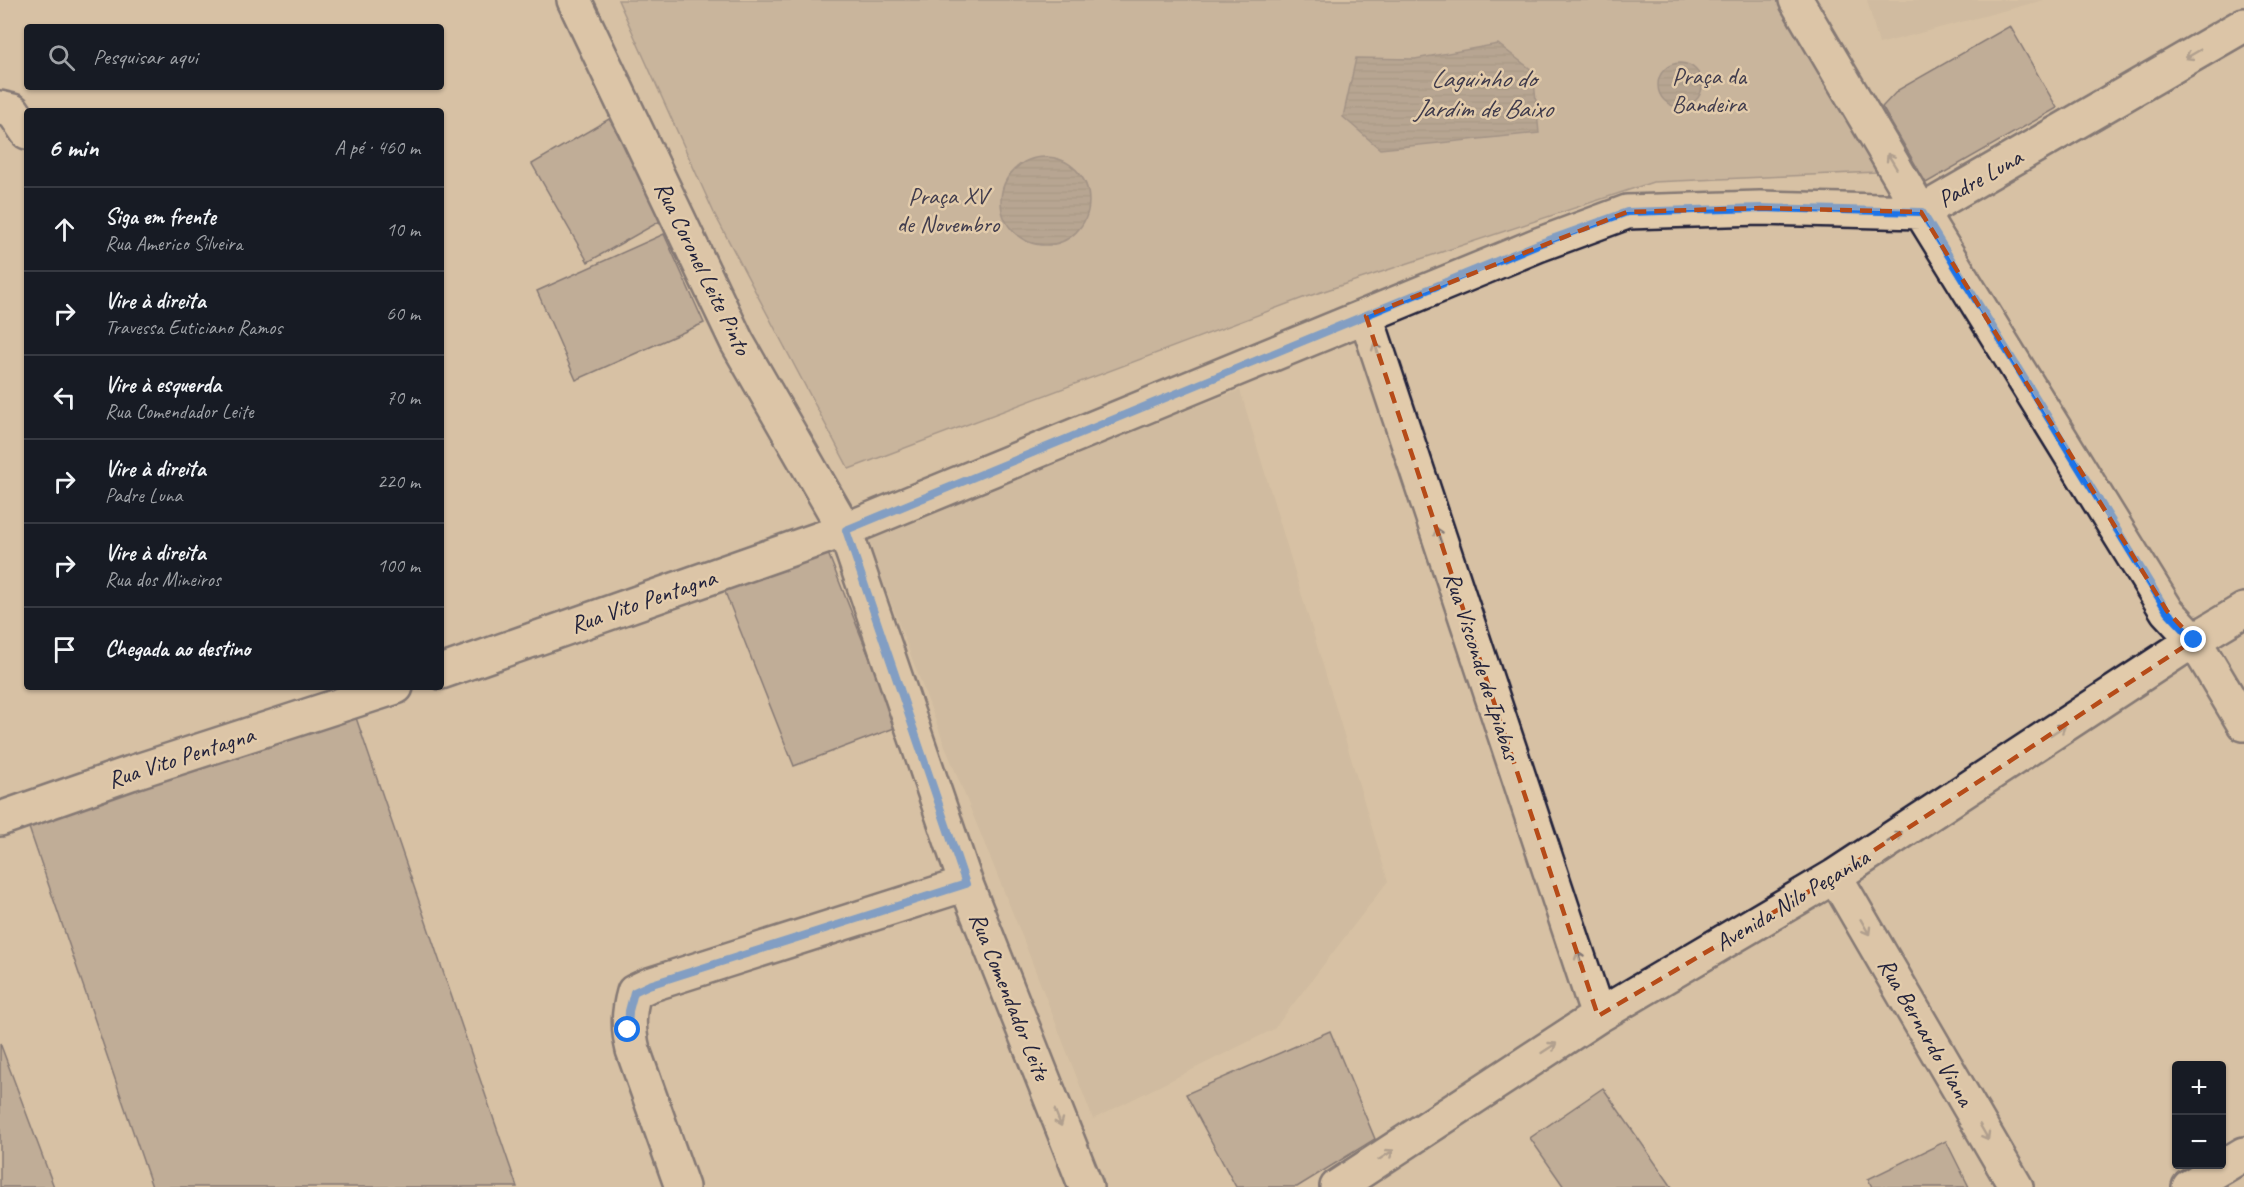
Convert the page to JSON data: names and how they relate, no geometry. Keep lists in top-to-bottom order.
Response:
{
  "streets": {
    "street": [
      "Padre Luna",
      "Rua Coronel Leite Pinto",
      "Rua Vito Pentagna",
      "Rua Visconde de Ipiabas",
      "Avenida Nilo Peçanha",
      "Rua Comendador Leite",
      "Rua Bernardo Viana"
    ]
  },
  "crossings": [
    ["Padre Luna", "Rua Coronel Leite Pinto"],
    ["Padre Luna", "Rua Vito Pentagna"],
    ["Padre Luna", "Rua Visconde de Ipiabas"],
    ["Padre Luna", "Rua Comendador Leite"],
    ["Rua Coronel Leite Pinto", "Rua Vito Pentagna"],
    ["Rua Coronel Leite Pinto", "Rua Comendador Leite"],
    ["Rua Vito Pentagna", "Rua Comendador Leite"],
    ["Rua Visconde de Ipiabas", "Avenida Nilo Peçanha"],
    ["Avenida Nilo Peçanha", "Rua Bernardo Viana"]
  ],
  "one_way": [
    "Rua Visconde de Ipiabas",
    "Avenida Nilo Peçanha",
    "Rua Comendador Leite",
    "Rua Bernardo Viana"
  ],
  "water": ["Laguinho do Jardim de Baixo"],
  "parks": ["Praça da Bandeira", "Praça XV de Novembro"],
  "page": {
    "search": "Pesquisar aqui",
    "heading": ["6 min", "A pé · 460 m"],
    "list": [
      ["Siga em frente", "Rua Americo Silveira", "10 m"],
      ["Vire à direita", "Travessa Euticiano Ramos", "60 m"],
      ["Vire à esquerda", "Rua Comendador Leite", "70 m"],
      ["Vire à direita", "Padre Luna", "220 m"],
      ["Vire à direita", "Rua dos Mineiros", "100 m"],
      "Chegada ao destino"
    ],
    "map_buttons": ["+", "−"]
  }
}
